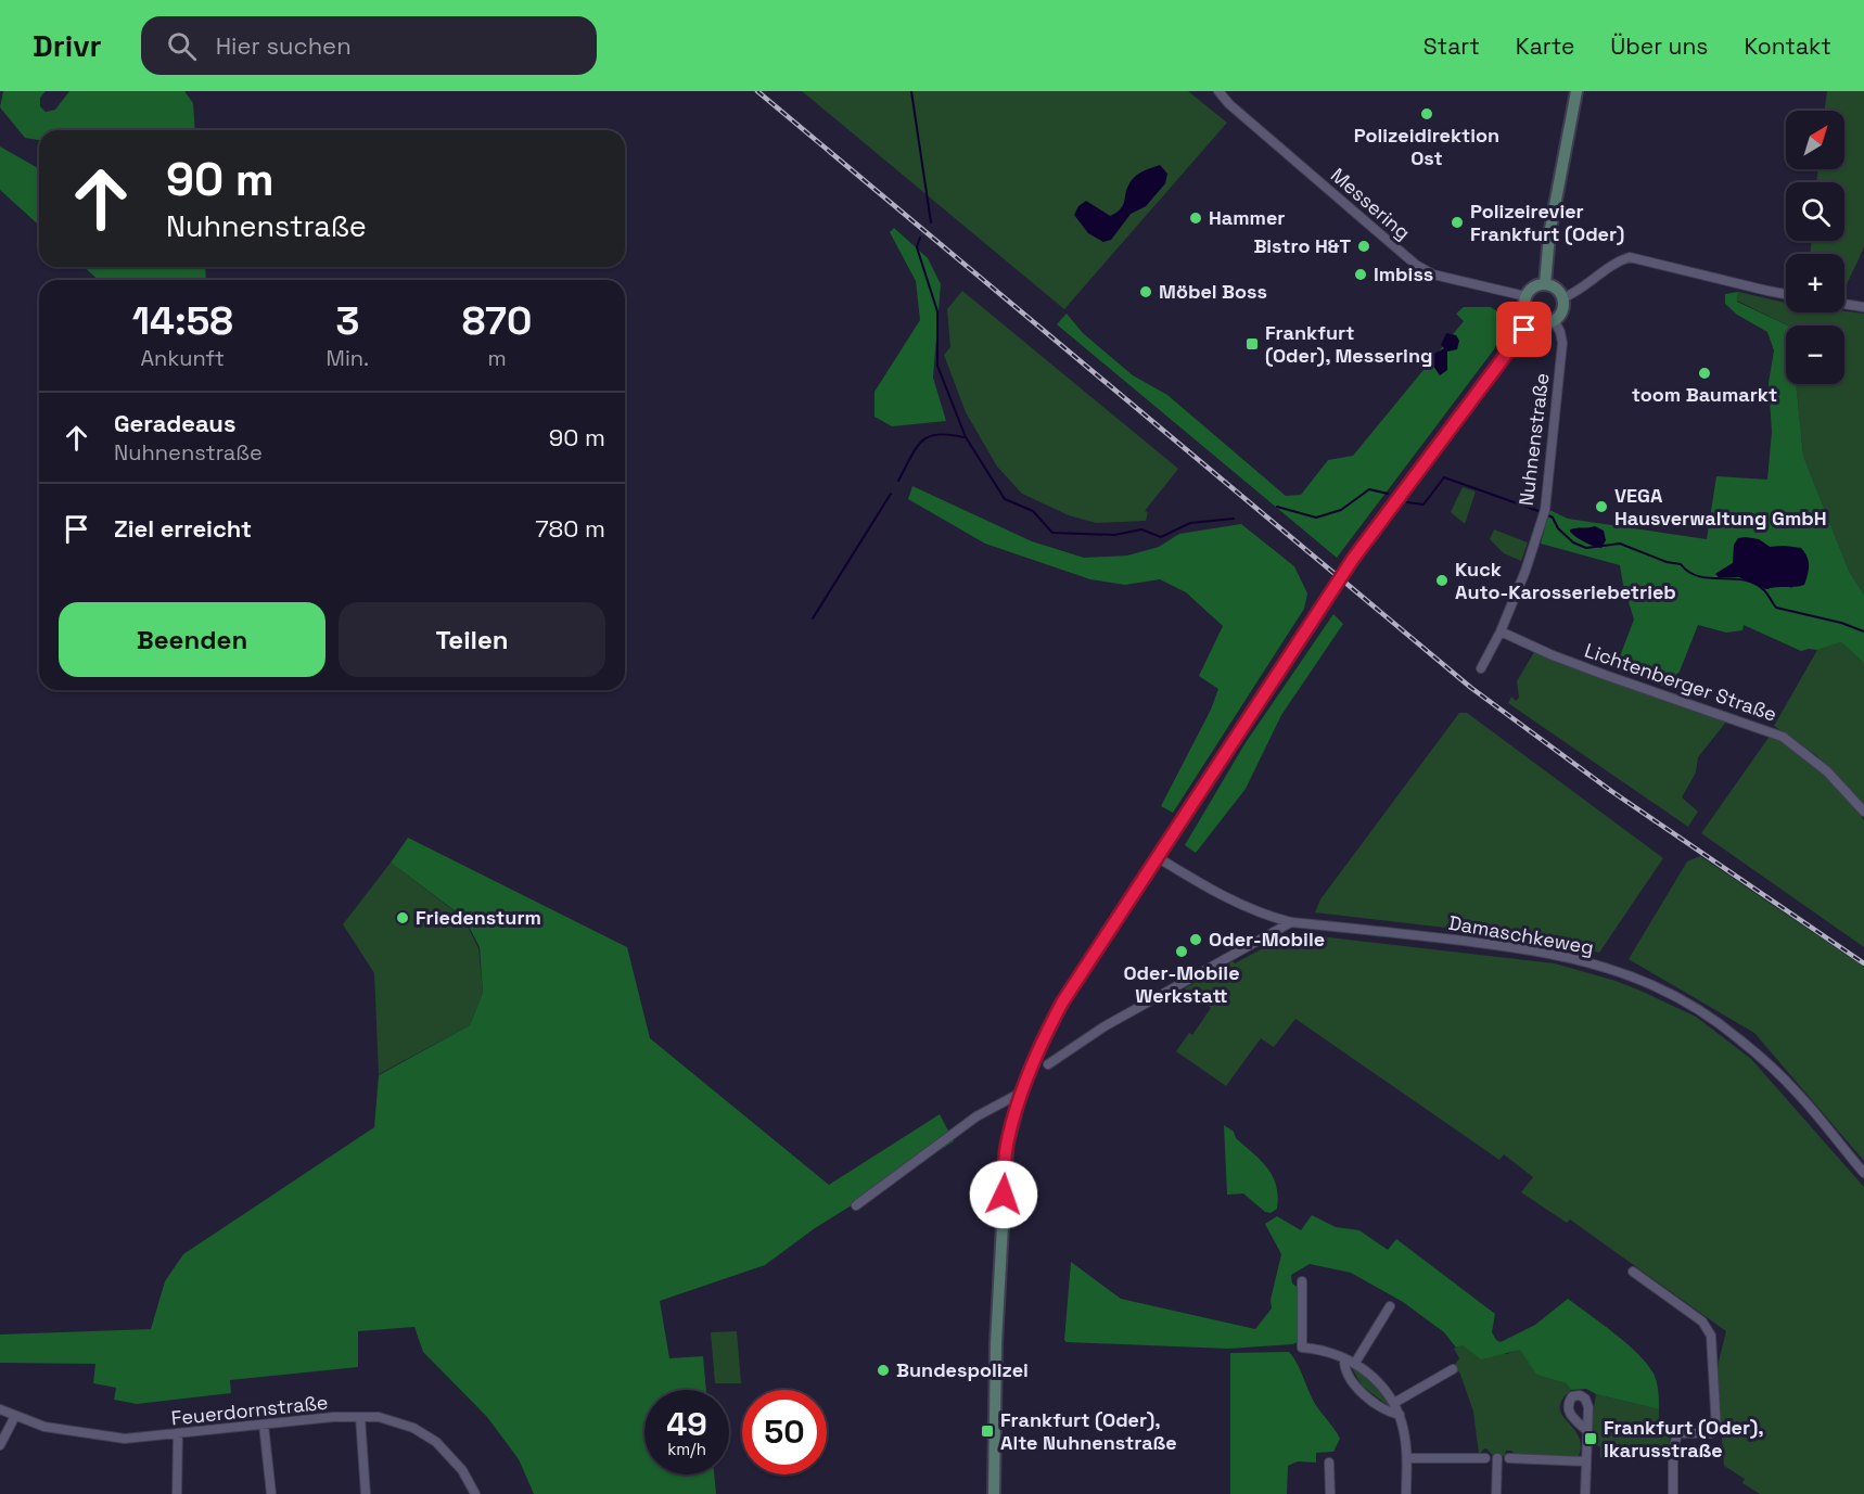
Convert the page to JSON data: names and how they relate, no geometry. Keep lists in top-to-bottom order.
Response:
{
  "streets": {
    "street": [
      "Messering",
      "Nuhnenstraße",
      "Lichtenberger Straße",
      "Damaschkeweg",
      "Feuerdornstraße"
    ]
  },
  "crossings": [
    ["Messering", "Nuhnenstraße"],
    ["Nuhnenstraße", "Lichtenberger Straße"]
  ],
  "places": {
    "other": [
      "Polizeidirektion Ost",
      "Hammer",
      "Polizeirevier Frankfurt (Oder)",
      "Bistro H&T",
      "Imbiss",
      "Möbel Boss",
      "toom Baumarkt",
      "VEGA Hausverwaltung GmbH",
      "Kuck Auto-Karosseriebetrieb",
      "Friedensturm",
      "Oder-Mobile",
      "Oder-Mobile Werkstatt",
      "Bundespolizei"
    ],
    "transit": ["Frankfurt (Oder), Messering", "Frankfurt (Oder), Alte Nuhnenstraße", "Frankfurt (Oder), Ikarusstraße"]
  },
  "north": "top right",
  "page": {
    "header": "Drivr",
    "search": "Hier suchen",
    "nav": [
      "Start",
      "Karte",
      "Über uns",
      "Kontakt"
    ],
    "map_buttons": ["+", "−"],
    "turn": ["90 m", "Nuhnenstraße"],
    "eta": [
      "14:58",
      "Ankunft",
      "3",
      "Min.",
      "870",
      "m"
    ],
    "list": [
      {
        "name": "Geradeaus",
        "note": "Nuhnenstraße",
        "value": "90 m"
      },
      {
        "name": "Ziel erreicht",
        "value": "780 m"
      }
    ],
    "buttons": ["Beenden", "Teilen"],
    "speed": "49 km/h",
    "limit": "50"
  }
}
